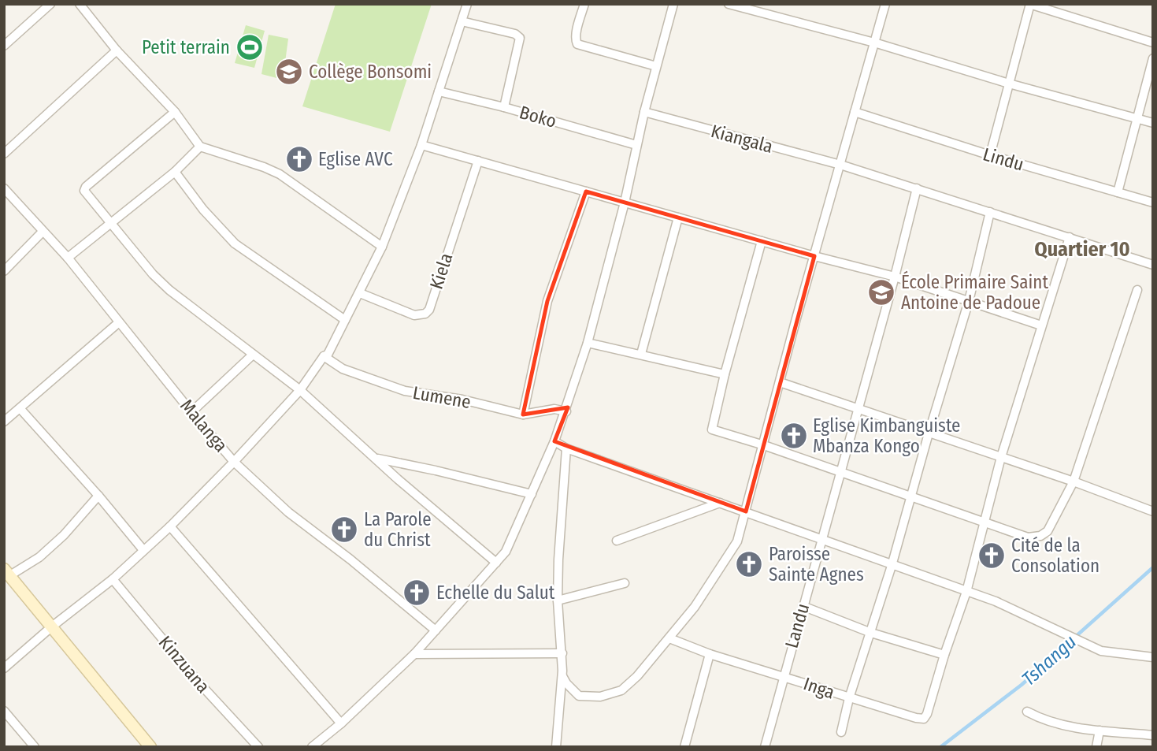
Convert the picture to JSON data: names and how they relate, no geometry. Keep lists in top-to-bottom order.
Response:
{
  "streets": {
    "street": [
      "Boko",
      "Kiangala",
      "Lindu",
      "Kiela",
      "Lumene",
      "Malanga",
      "Landu",
      "Kinzuana",
      "Inga"
    ]
  },
  "crossings": [
    ["Kiangala", "Landu"],
    ["Landu", "Inga"]
  ],
  "districts": ["Quartier 10"],
  "water": ["Tshangu"],
  "places": {
    "sports": ["Petit terrain"],
    "school or university": ["Collège Bonsomi", "École Primaire Saint Antoine de Padoue"],
    "church": [
      "Eglise AVC",
      "Eglise Kimbanguiste Mbanza Kongo",
      "La Parole du Christ",
      "Cité de la Consolation",
      "Paroisse Sainte Agnes",
      "Echelle du Salut"
    ]
  }
}
